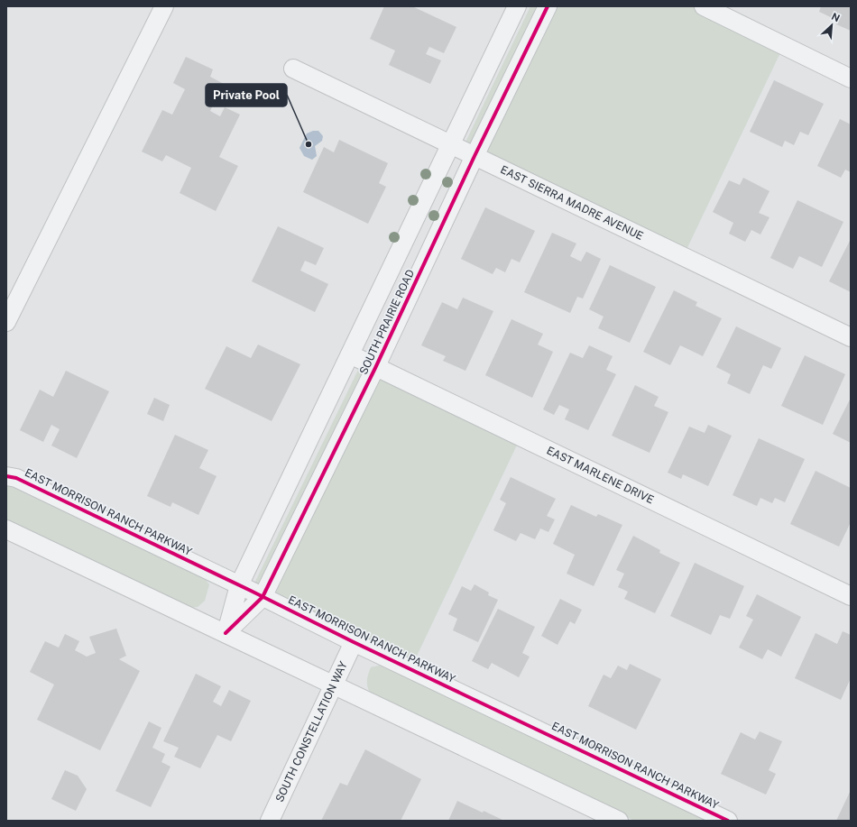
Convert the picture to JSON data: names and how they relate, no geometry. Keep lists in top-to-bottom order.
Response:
{
  "streets": {
    "street": [
      "EAST SIERRA MADRE AVENUE",
      "SOUTH PRAIRIE ROAD",
      "EAST MARLENE DRIVE",
      "EAST MORRISON RANCH PARKWAY",
      "SOUTH CONSTELLATION WAY"
    ]
  },
  "crossings": [
    ["EAST SIERRA MADRE AVENUE", "SOUTH PRAIRIE ROAD"],
    ["SOUTH PRAIRIE ROAD", "EAST MARLENE DRIVE"],
    ["SOUTH PRAIRIE ROAD", "EAST MORRISON RANCH PARKWAY"],
    ["EAST MORRISON RANCH PARKWAY", "SOUTH CONSTELLATION WAY"]
  ],
  "places": ["Private Pool"],
  "north": "top right"
}
